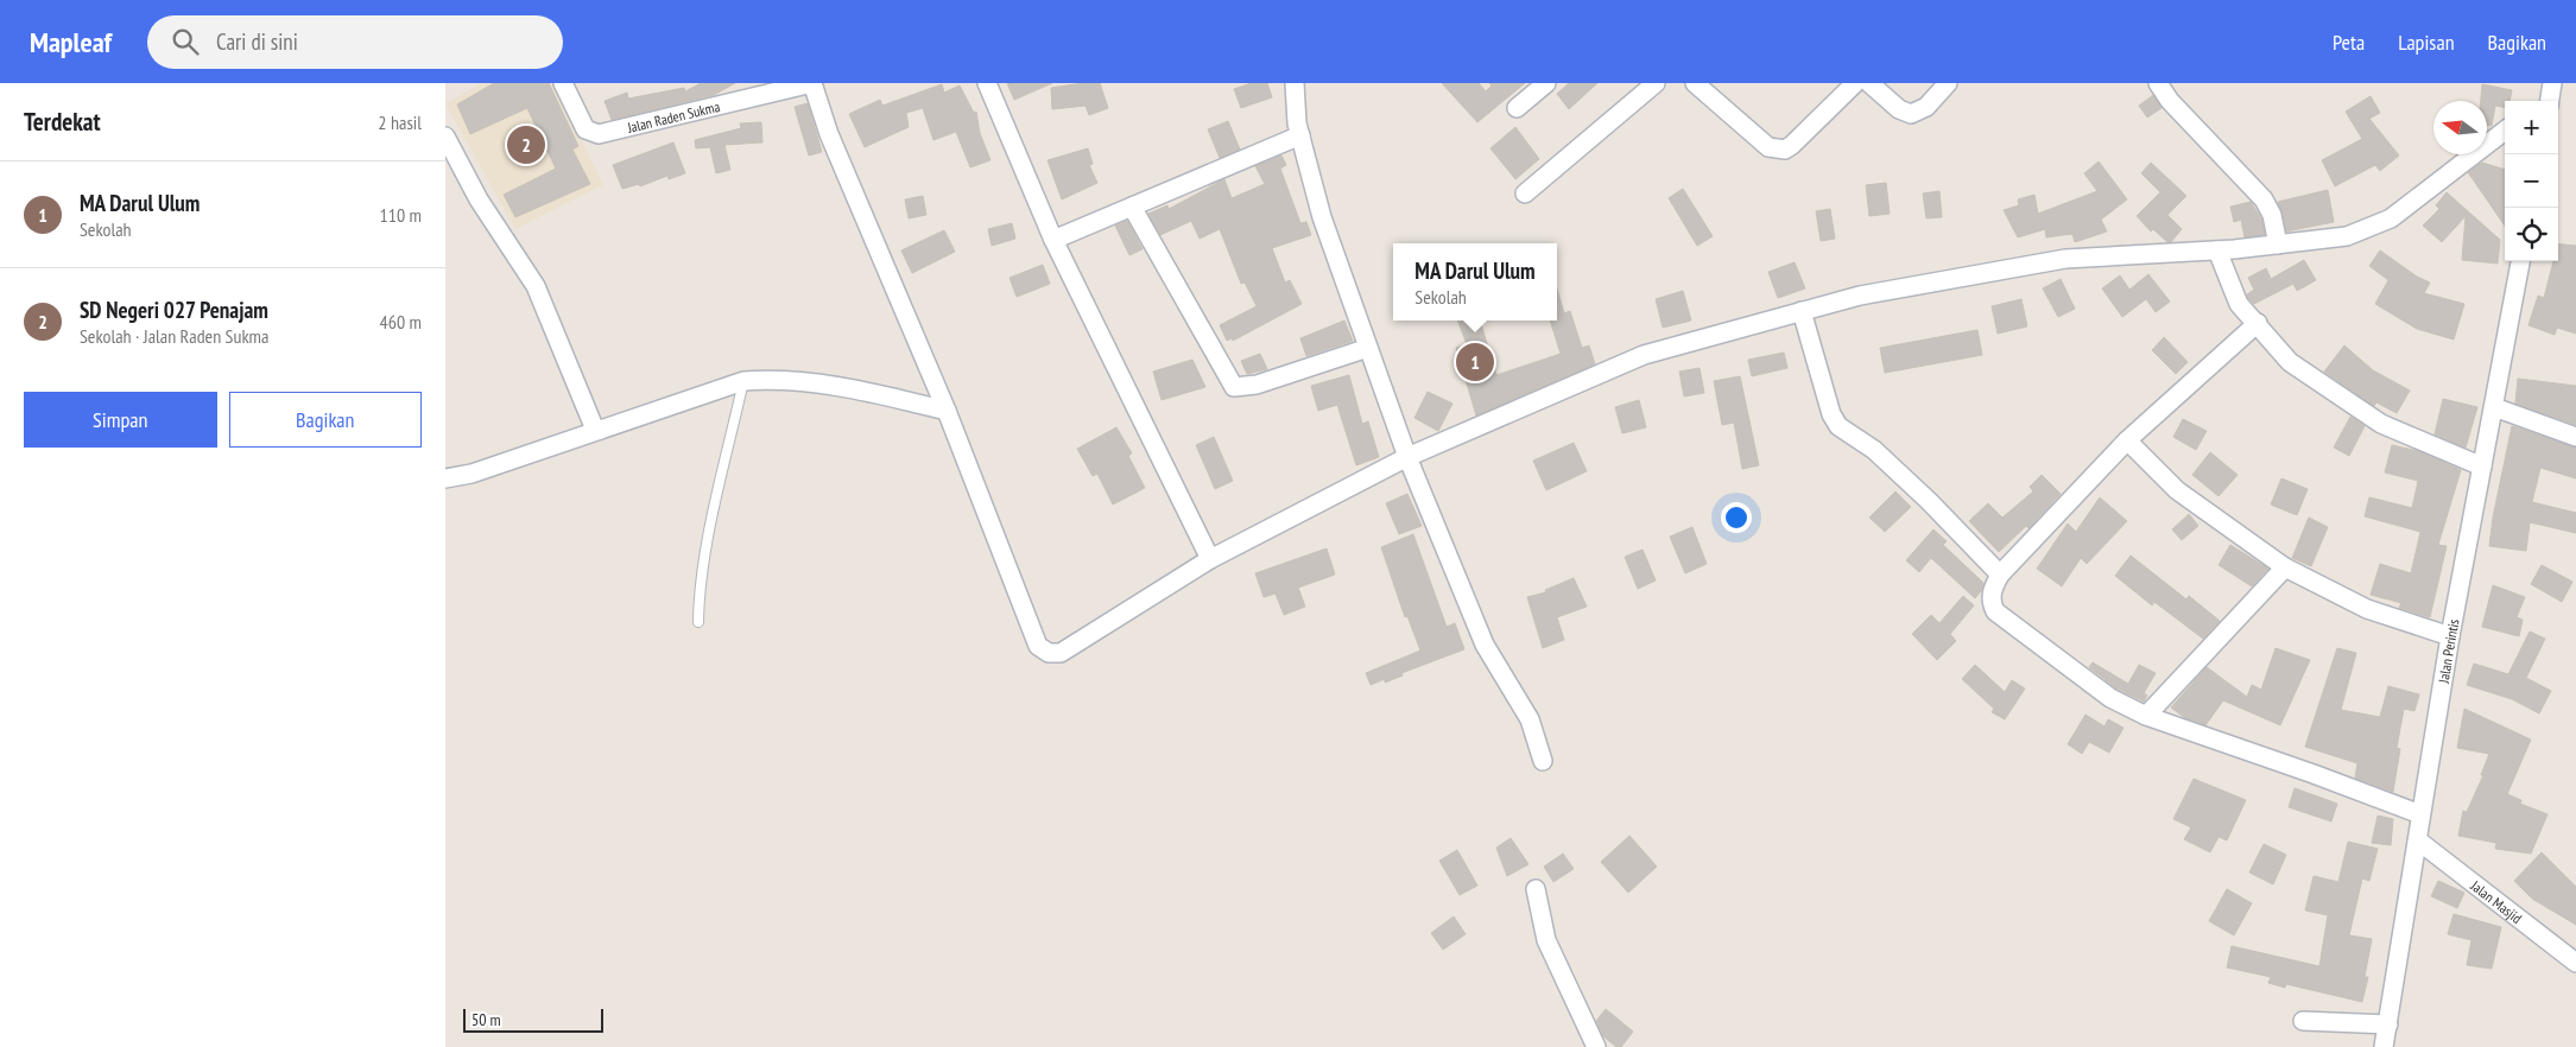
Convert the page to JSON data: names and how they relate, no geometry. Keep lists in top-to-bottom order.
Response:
{
  "streets": {
    "street": ["Jalan Raden Sukma", "Jalan Perintis", "Jalan Masjid"]
  },
  "crossings": [
    ["Jalan Perintis", "Jalan Masjid"]
  ],
  "scale_bar": "50 m",
  "north": "left",
  "page": {
    "header": "Mapleaf",
    "search": "Cari di sini",
    "nav": ["Peta", "Lapisan", "Bagikan"],
    "heading": ["Terdekat", "2 hasil"],
    "map_buttons": ["+", "−"],
    "pins": ["2", "1"],
    "list": [
      {
        "mark": "1",
        "name": "MA Darul Ulum",
        "note": "Sekolah",
        "value": "110 m"
      },
      {
        "mark": "2",
        "name": "SD Negeri 027 Penajam",
        "note": "Sekolah · Jalan Raden Sukma",
        "value": "460 m"
      }
    ],
    "popup": ["MA Darul Ulum", "Sekolah"],
    "buttons": ["Simpan", "Bagikan"],
    "scale": "50 m"
  }
}
